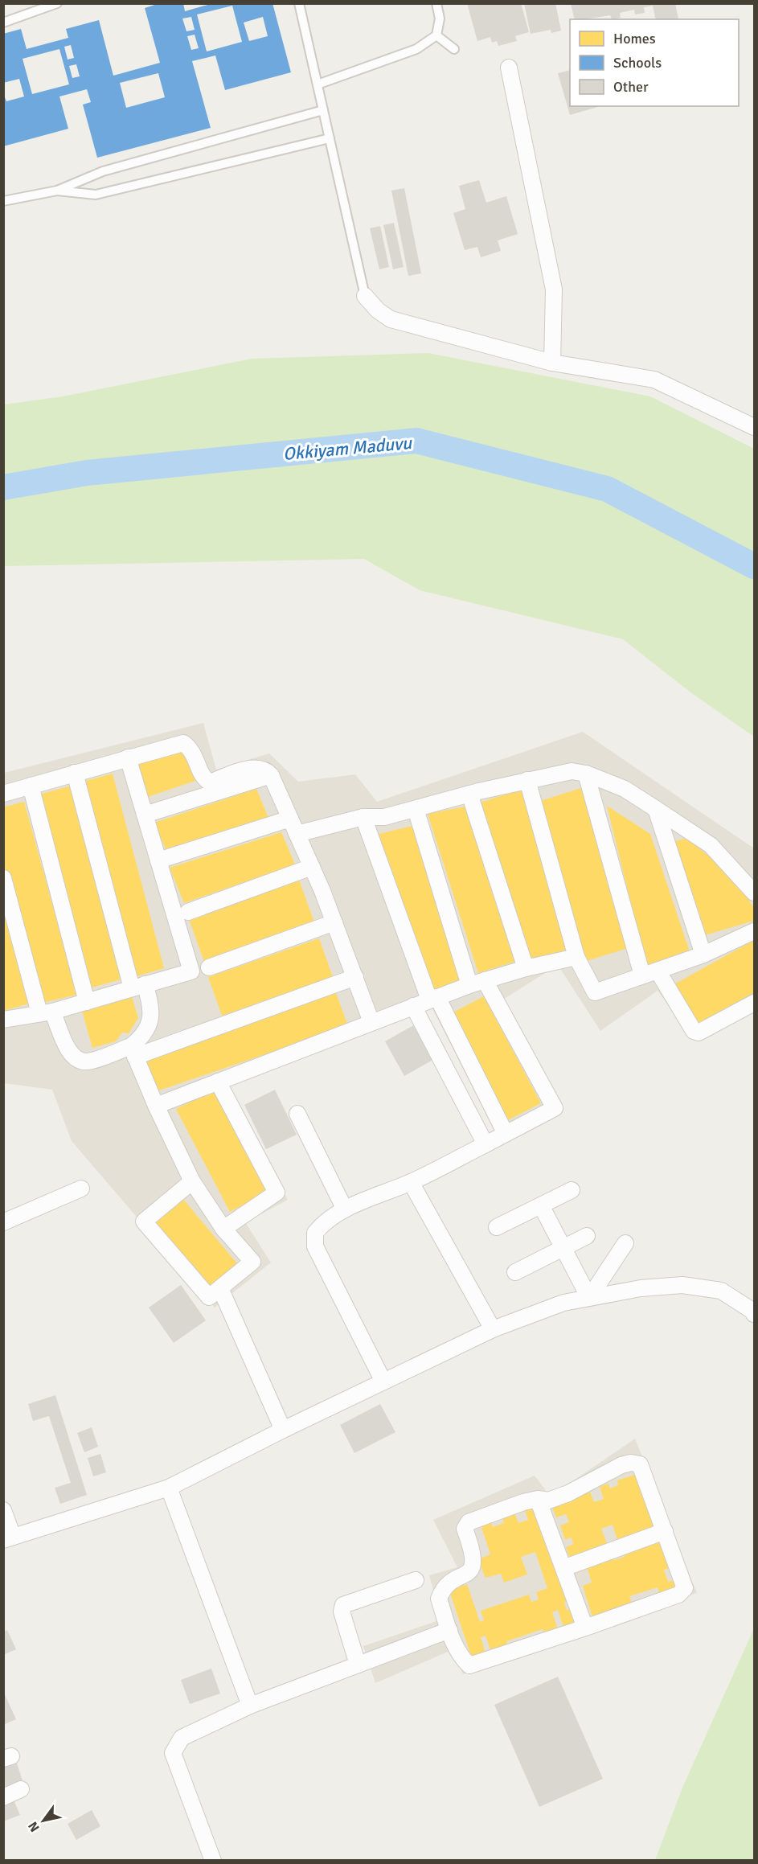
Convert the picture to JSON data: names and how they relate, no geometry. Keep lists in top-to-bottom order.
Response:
{
  "water": ["Okkiyam Maduvu"],
  "legend": ["Homes", "Schools", "Other"],
  "north": "bottom left"
}
